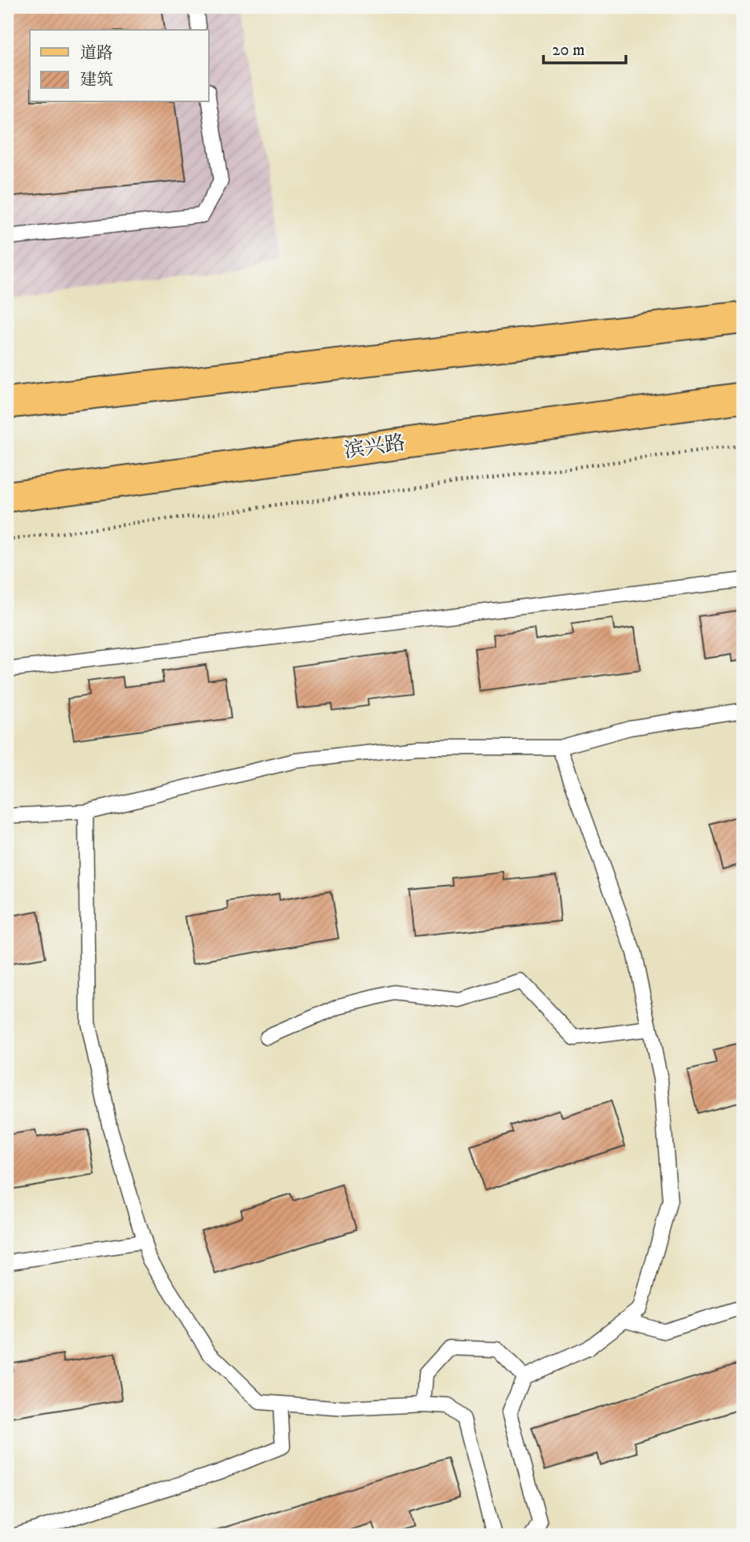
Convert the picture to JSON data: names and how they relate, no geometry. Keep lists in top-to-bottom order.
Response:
{
  "streets": {
    "main road": ["滨兴路"]
  },
  "legend": ["道路", "建筑"],
  "scale_bar": "20 m"
}
